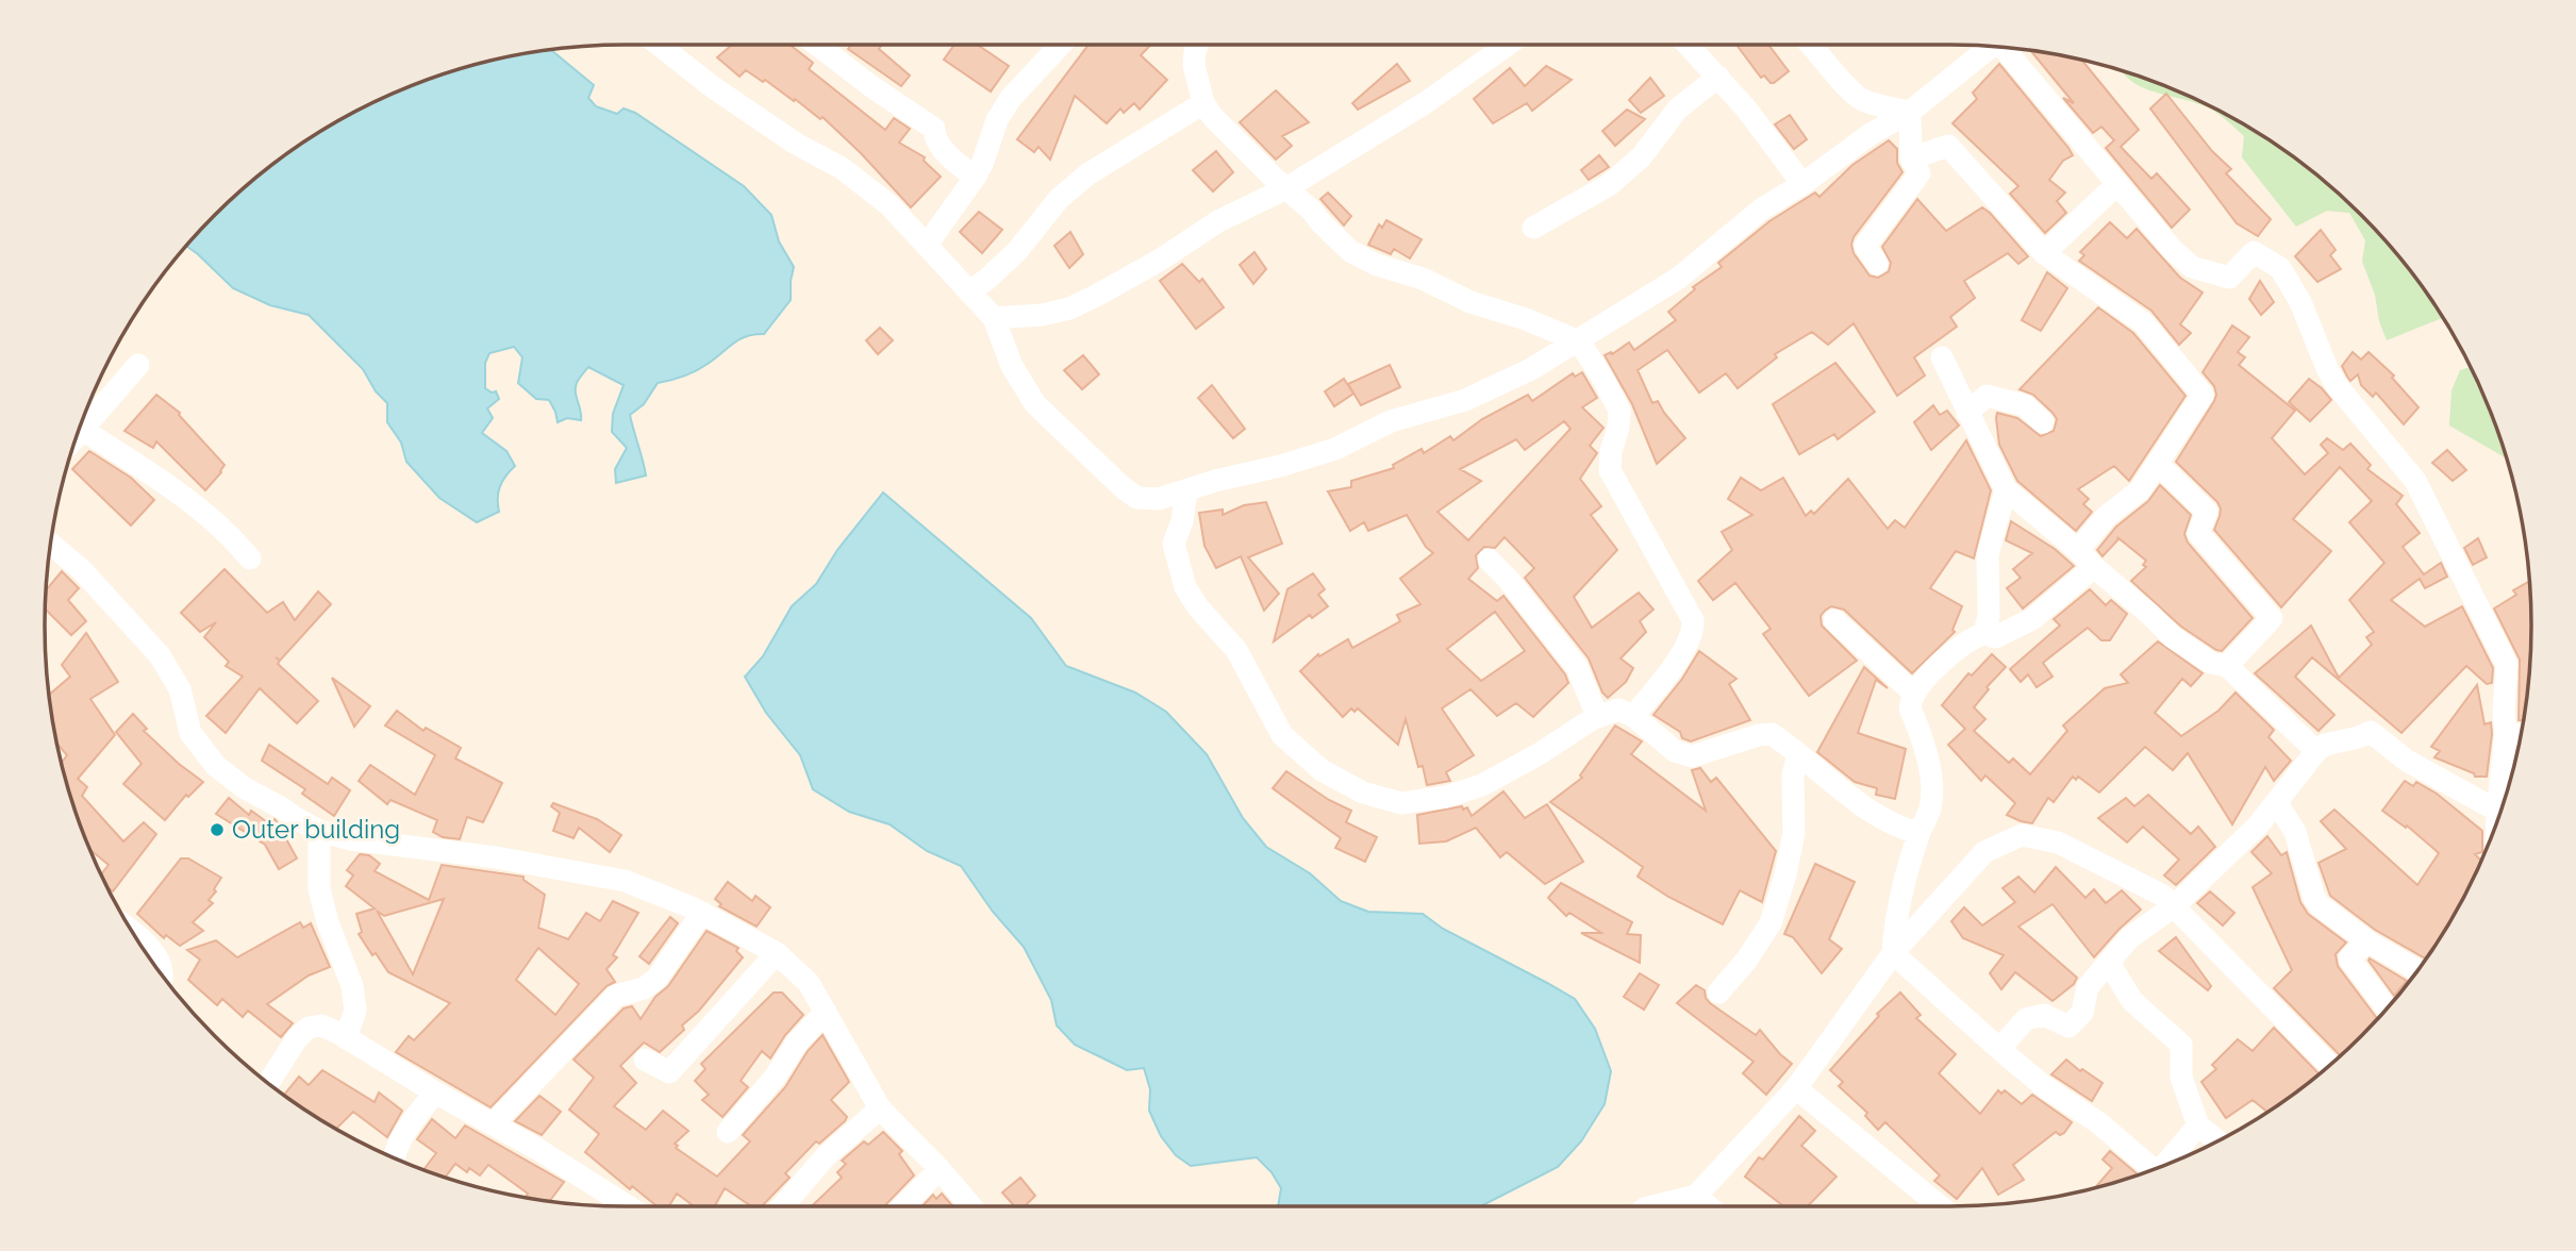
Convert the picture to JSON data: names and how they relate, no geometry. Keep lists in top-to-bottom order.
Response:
{
  "places": ["Outer building"]
}
